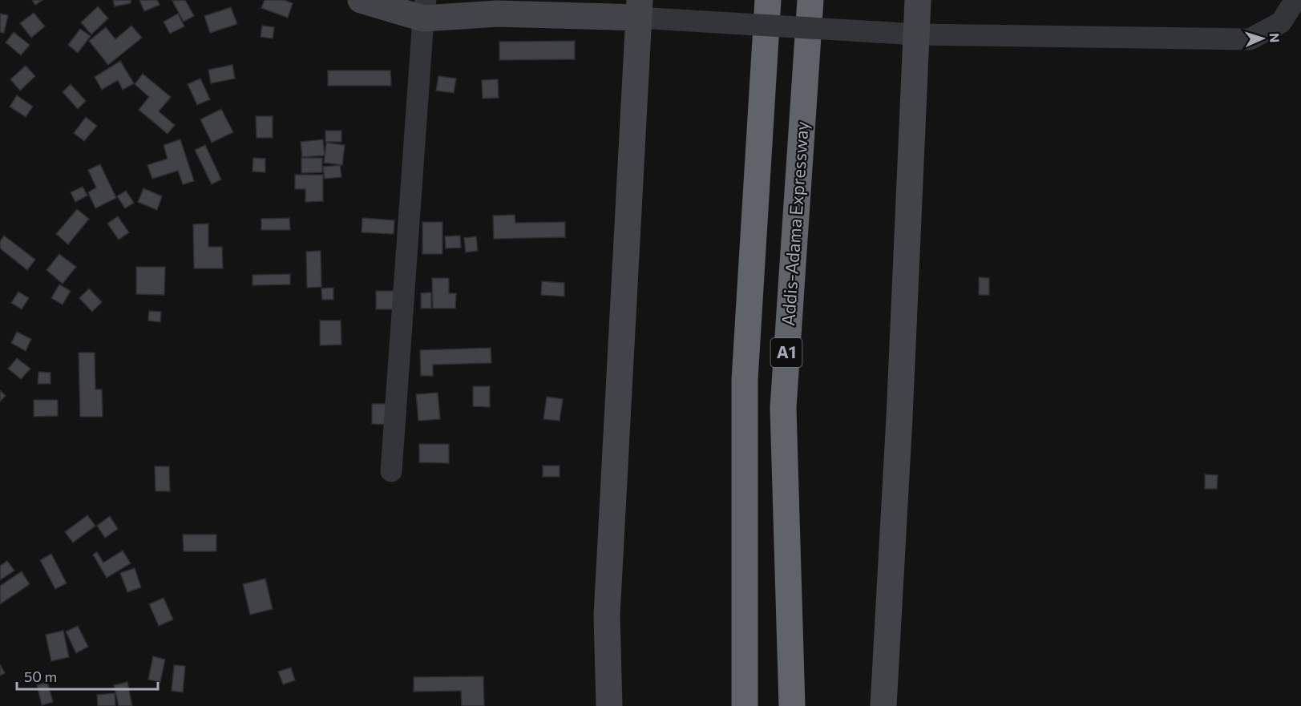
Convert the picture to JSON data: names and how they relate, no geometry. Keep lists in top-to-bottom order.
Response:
{
  "streets": {
    "highway": ["Addis-Adama Expressway", "A1"]
  },
  "scale_bar": "50 m",
  "north": "right"
}
